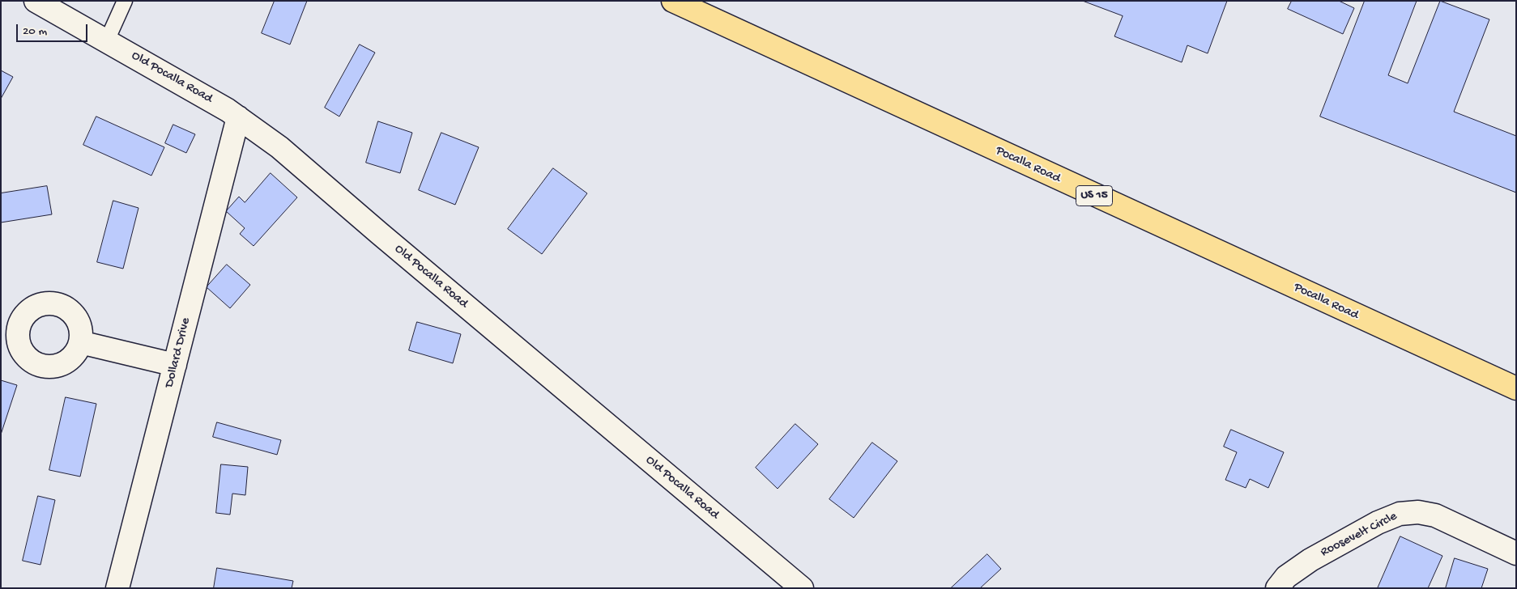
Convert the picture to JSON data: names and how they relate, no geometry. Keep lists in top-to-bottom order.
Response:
{
  "streets": {
    "main road": ["Pocalla Road", "US 15"],
    "street": ["Old Pocalla Road", "Dollard Drive", "Roosevelt Circle"]
  },
  "crossings": [
    ["Old Pocalla Road", "Dollard Drive"]
  ],
  "scale_bar": "20 m"
}
